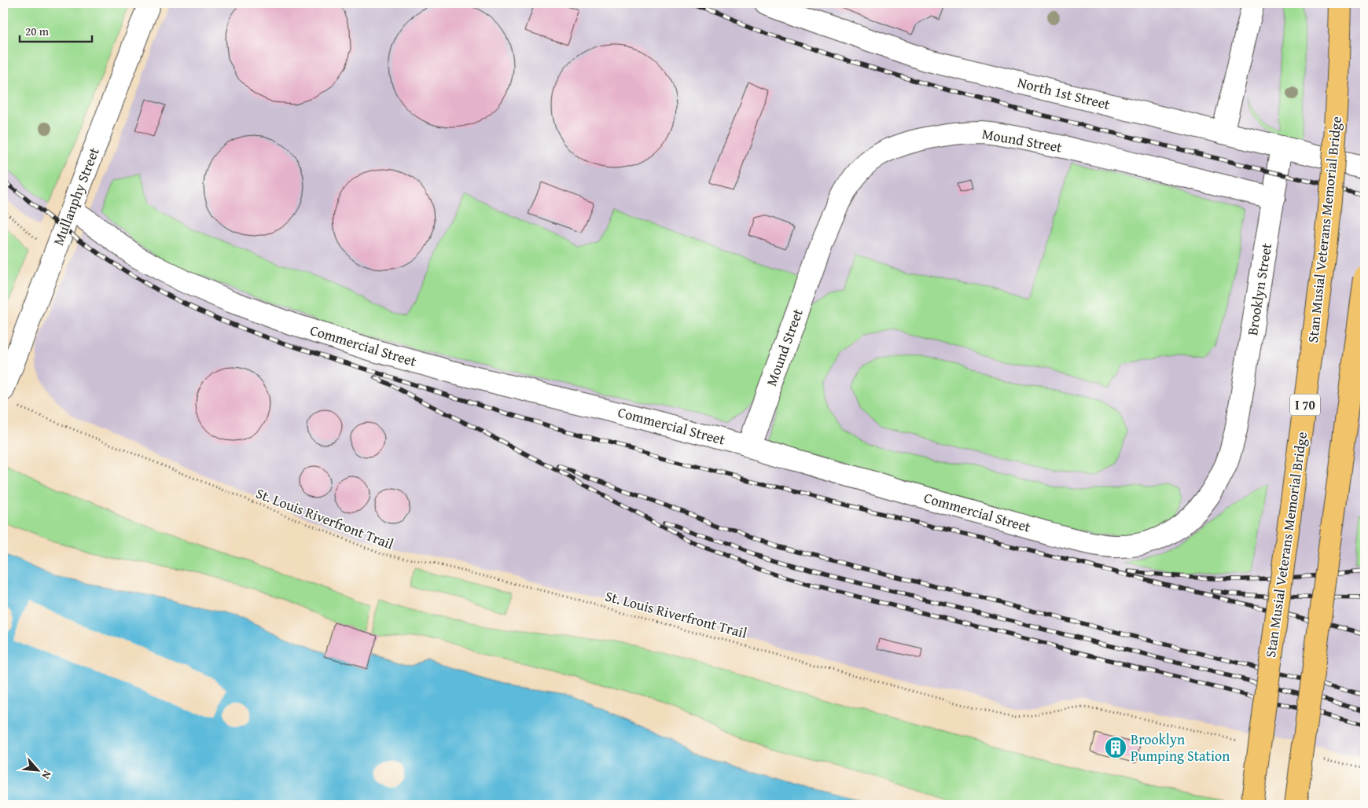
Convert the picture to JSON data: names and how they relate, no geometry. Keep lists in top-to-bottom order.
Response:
{
  "streets": {
    "highway": ["Stan Musial Veterans Memorial Bridge", "I 70"],
    "street": [
      "North 1st Street",
      "Mound Street",
      "Mullanphy Street",
      "Brooklyn Street",
      "Commercial Street"
    ],
    "path": ["St. Louis Riverfront Trail"]
  },
  "crossings": [
    ["North 1st Street", "Brooklyn Street"],
    ["Mound Street", "Brooklyn Street"],
    ["Mound Street", "Commercial Street"],
    ["Mullanphy Street", "Commercial Street"],
    ["Mullanphy Street", "St. Louis Riverfront Trail"],
    ["Brooklyn Street", "Commercial Street"]
  ],
  "places": {
    "building": ["Brooklyn Pumping Station"]
  },
  "scale_bar": "20 m",
  "north": "bottom right"
}
